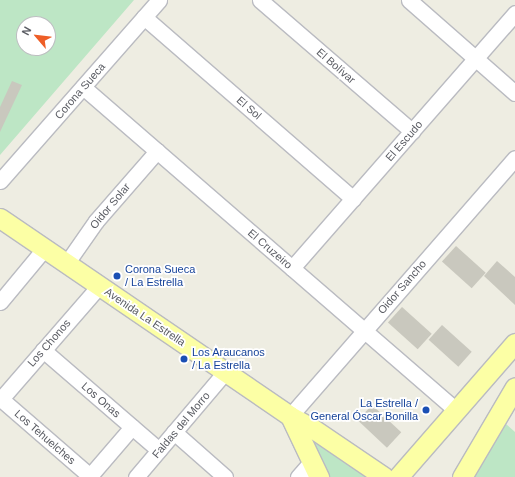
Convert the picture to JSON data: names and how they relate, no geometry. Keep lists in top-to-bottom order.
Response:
{
  "streets": {
    "main road": ["Avenida La Estrella"],
    "street": [
      "El Bolívar",
      "Corona Sueca",
      "El Sol",
      "El Escudo",
      "Oidor Solar",
      "El Cruzeiro",
      "Oidor Sancho",
      "Los Chonos",
      "Los Onas",
      "Faldas del Morro",
      "Los Tehuelches"
    ]
  },
  "crossings": [
    ["El Bolívar", "El Escudo"],
    ["Corona Sueca", "El Sol"],
    ["Corona Sueca", "El Cruzeiro"],
    ["El Sol", "El Escudo"],
    ["El Escudo", "El Cruzeiro"],
    ["Oidor Solar", "El Cruzeiro"],
    ["Oidor Solar", "Avenida La Estrella"],
    ["El Cruzeiro", "Oidor Sancho"],
    ["Oidor Sancho", "Avenida La Estrella"],
    ["Avenida La Estrella", "Los Chonos"],
    ["Avenida La Estrella", "Faldas del Morro"],
    ["Los Chonos", "Los Onas"],
    ["Los Chonos", "Los Tehuelches"],
    ["Los Onas", "Faldas del Morro"]
  ],
  "places": ["Corona Sueca / La Estrella", "Los Araucanos / La Estrella", "La Estrella / General Óscar Bonilla"],
  "north": "top left"
}
